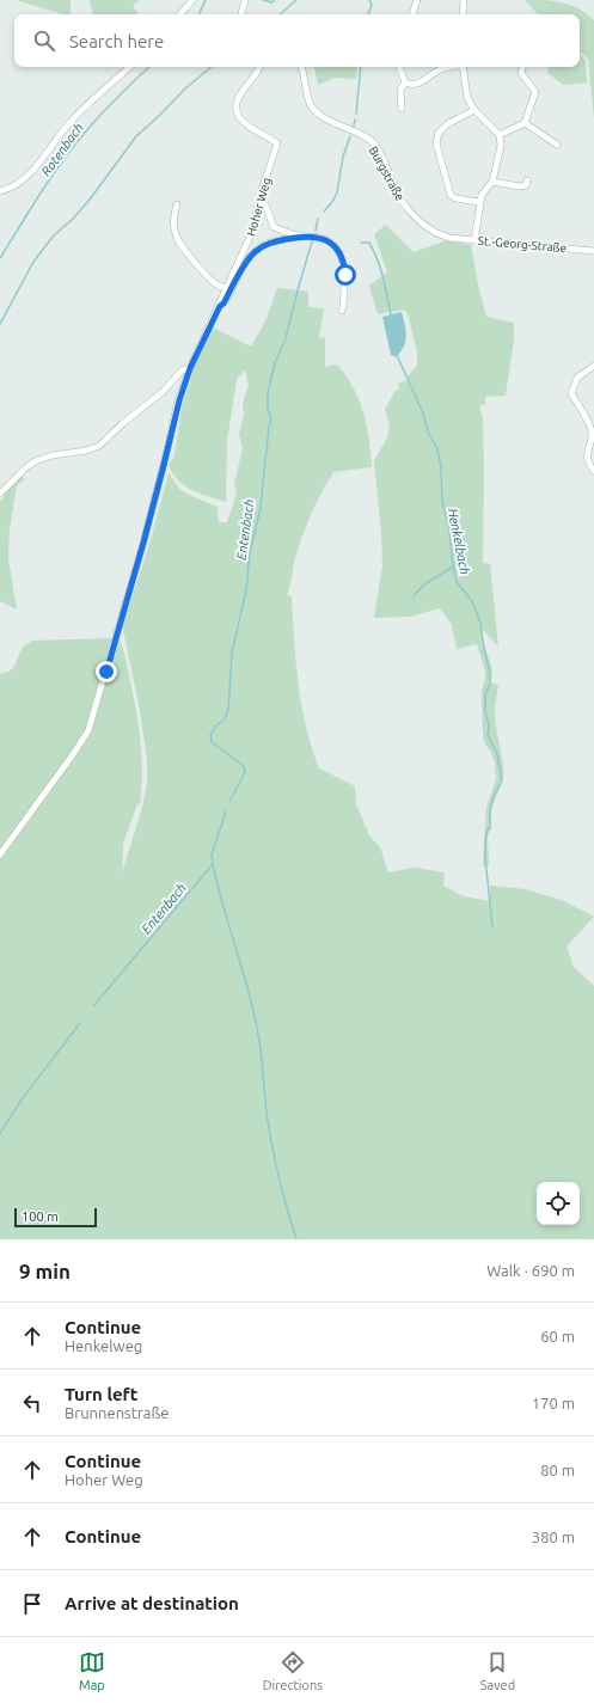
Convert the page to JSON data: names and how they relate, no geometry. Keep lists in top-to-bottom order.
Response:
{
  "streets": {
    "street": ["Burgstraße", "Hoher Weg", "St.-Georg-Straße"]
  },
  "crossings": [
    ["Burgstraße", "St.-Georg-Straße"]
  ],
  "water": ["Rotenbach", "Entenbach", "Henkelbach"],
  "scale_bar": "100 m",
  "page": {
    "search": "Search here",
    "scale": "100 m",
    "heading": ["9 min", "Walk · 690 m"],
    "list": [
      ["Continue", "Henkelweg", "60 m"],
      ["Turn left", "Brunnenstraße", "170 m"],
      ["Continue", "Hoher Weg", "80 m"],
      ["Continue", "380 m"],
      "Arrive at destination"
    ],
    "nav": ["Map", "Directions", "Saved"]
  }
}
